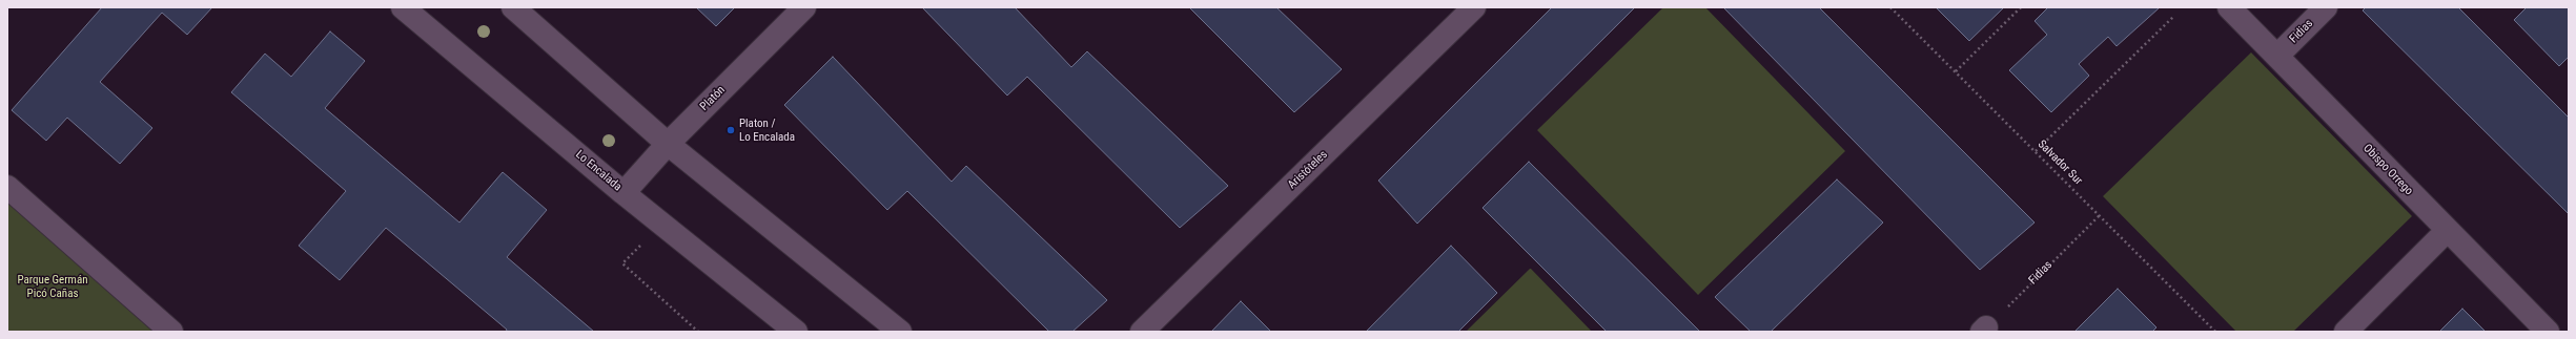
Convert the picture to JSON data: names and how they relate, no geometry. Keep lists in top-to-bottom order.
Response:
{
  "streets": {
    "street": [
      "Fidias",
      "Platón",
      "Aristóteles",
      "Obispo Orrego",
      "Lo Encalada"
    ],
    "path": ["Salvador Sur"]
  },
  "crossings": [
    ["Fidias", "Salvador Sur"],
    ["Fidias", "Obispo Orrego"],
    ["Platón", "Lo Encalada"]
  ],
  "parks": ["Parque Germán Picó Cañas"],
  "places": ["Platon / Lo Encalada"]
}
